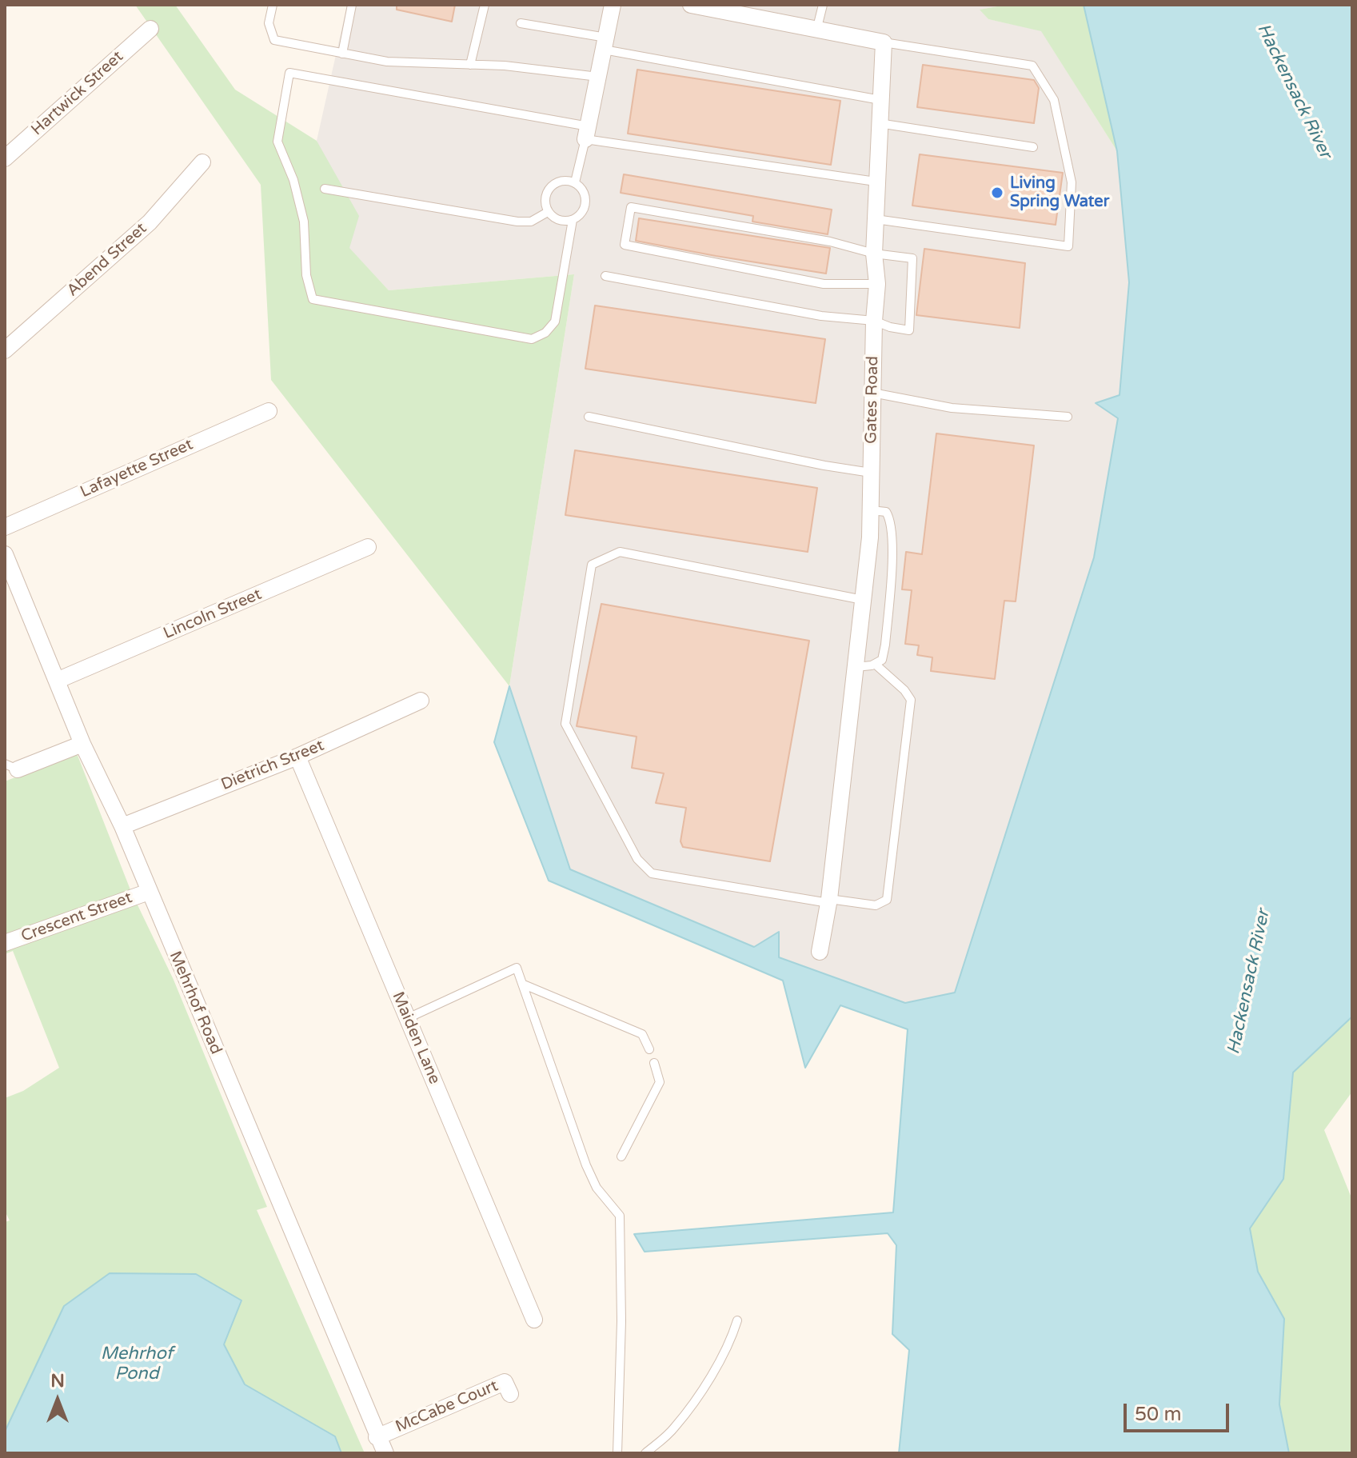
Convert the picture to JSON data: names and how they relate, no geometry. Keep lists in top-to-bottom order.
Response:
{
  "streets": {
    "street": [
      "Hartwick Street",
      "Abend Street",
      "Gates Road",
      "Lafayette Street",
      "Lincoln Street",
      "Dietrich Street",
      "Crescent Street",
      "Mehrhof Road",
      "Maiden Lane",
      "McCabe Court"
    ]
  },
  "crossings": [
    ["Lincoln Street", "Mehrhof Road"],
    ["Dietrich Street", "Mehrhof Road"],
    ["Dietrich Street", "Maiden Lane"],
    ["Crescent Street", "Mehrhof Road"],
    ["Mehrhof Road", "McCabe Court"]
  ],
  "water": ["Hackensack River", "Mehrhof Pond"],
  "places": ["Living Spring Water"],
  "scale_bar": "50 m",
  "north": "top"
}
